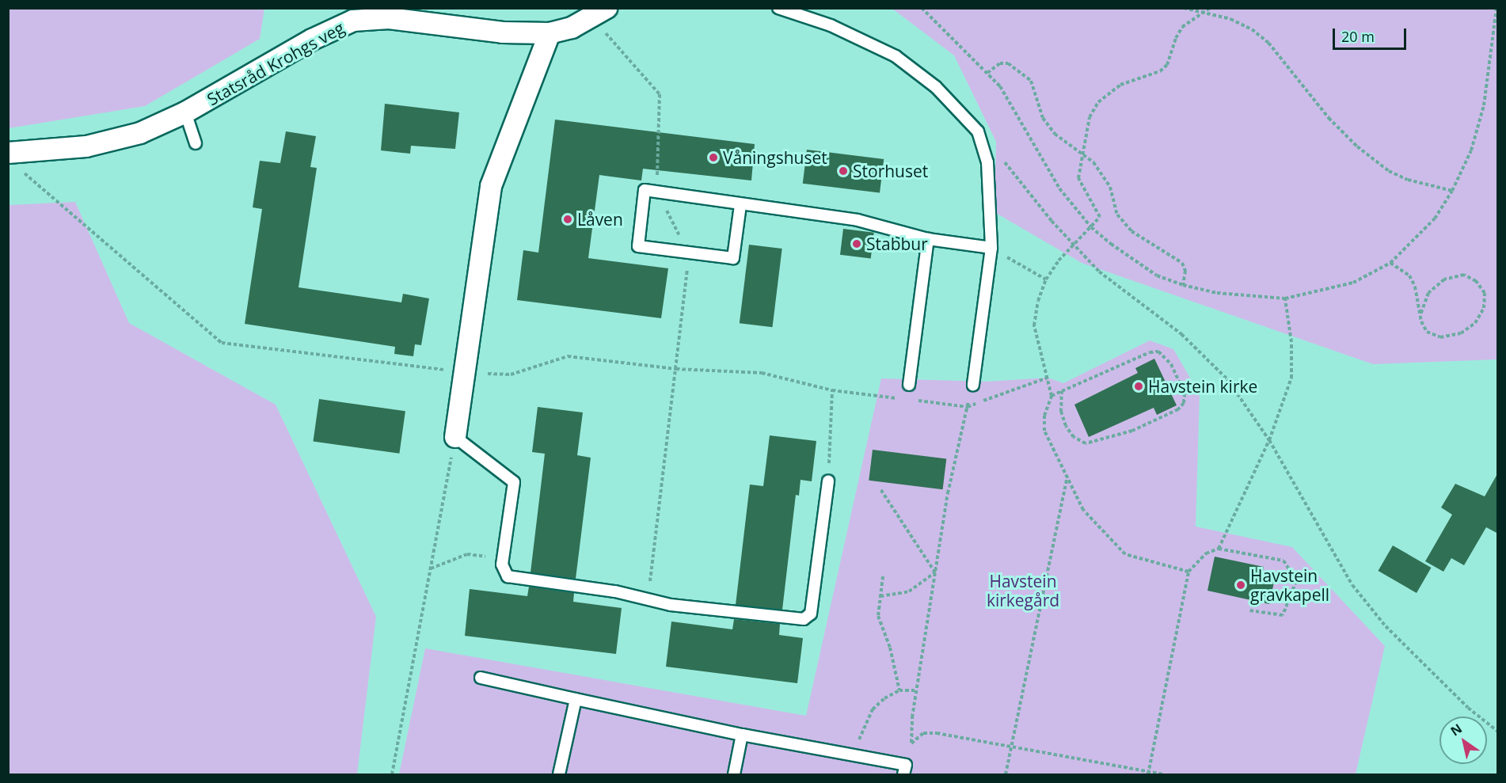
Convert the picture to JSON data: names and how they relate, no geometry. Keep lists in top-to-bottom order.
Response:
{
  "streets": {
    "street": ["Statsråd Krohgs veg"]
  },
  "parks": ["Havstein kirkegård"],
  "places": [
    "Våningshuset",
    "Storhuset",
    "Låven",
    "Stabbur",
    "Havstein kirke",
    "Havstein gravkapell"
  ],
  "scale_bar": "20 m",
  "north": "top left"
}
